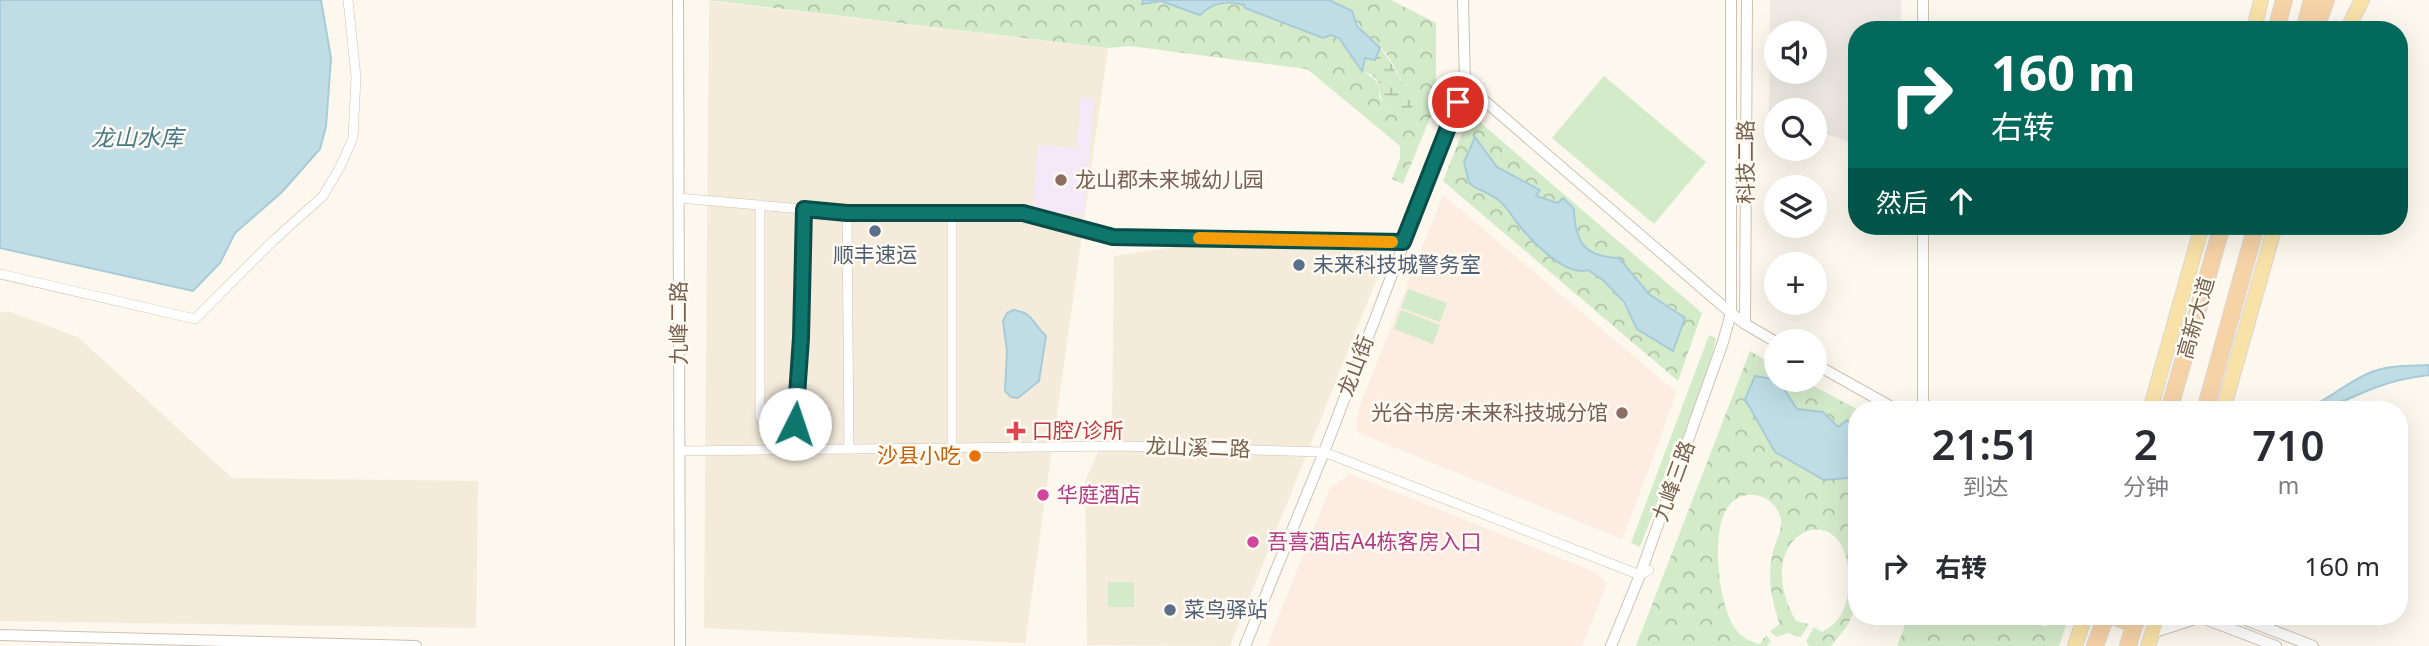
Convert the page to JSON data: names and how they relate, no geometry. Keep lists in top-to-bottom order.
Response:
{
  "streets": {
    "highway": ["高新大道"],
    "street": [
      "科技二路",
      "九峰二路",
      "龙山街",
      "龙山溪二路",
      "九峰三路"
    ]
  },
  "crossings": [
    ["科技二路", "九峰三路"],
    ["九峰二路", "龙山溪二路"],
    ["龙山街", "龙山溪二路"],
    ["龙山溪二路", "九峰三路"]
  ],
  "water": ["龙山水库"],
  "places": {
    "other": [
      "龙山郡未来城幼儿园",
      "顺丰速运",
      "未来科技城警务室",
      "光谷书房·未来科技城分馆",
      "沙县小吃",
      "华庭酒店",
      "吾喜酒店A4栋客房入口",
      "菜鸟驿站"
    ],
    "health": ["口腔/诊所"]
  },
  "page": {
    "map_buttons": ["+", "−"],
    "turn": ["160 m", "右转"],
    "then": "然后",
    "eta": [
      "21:51",
      "到达",
      "2",
      "分钟",
      "710",
      "m"
    ],
    "list": [
      {
        "name": "右转",
        "value": "160 m"
      }
    ]
  }
}
